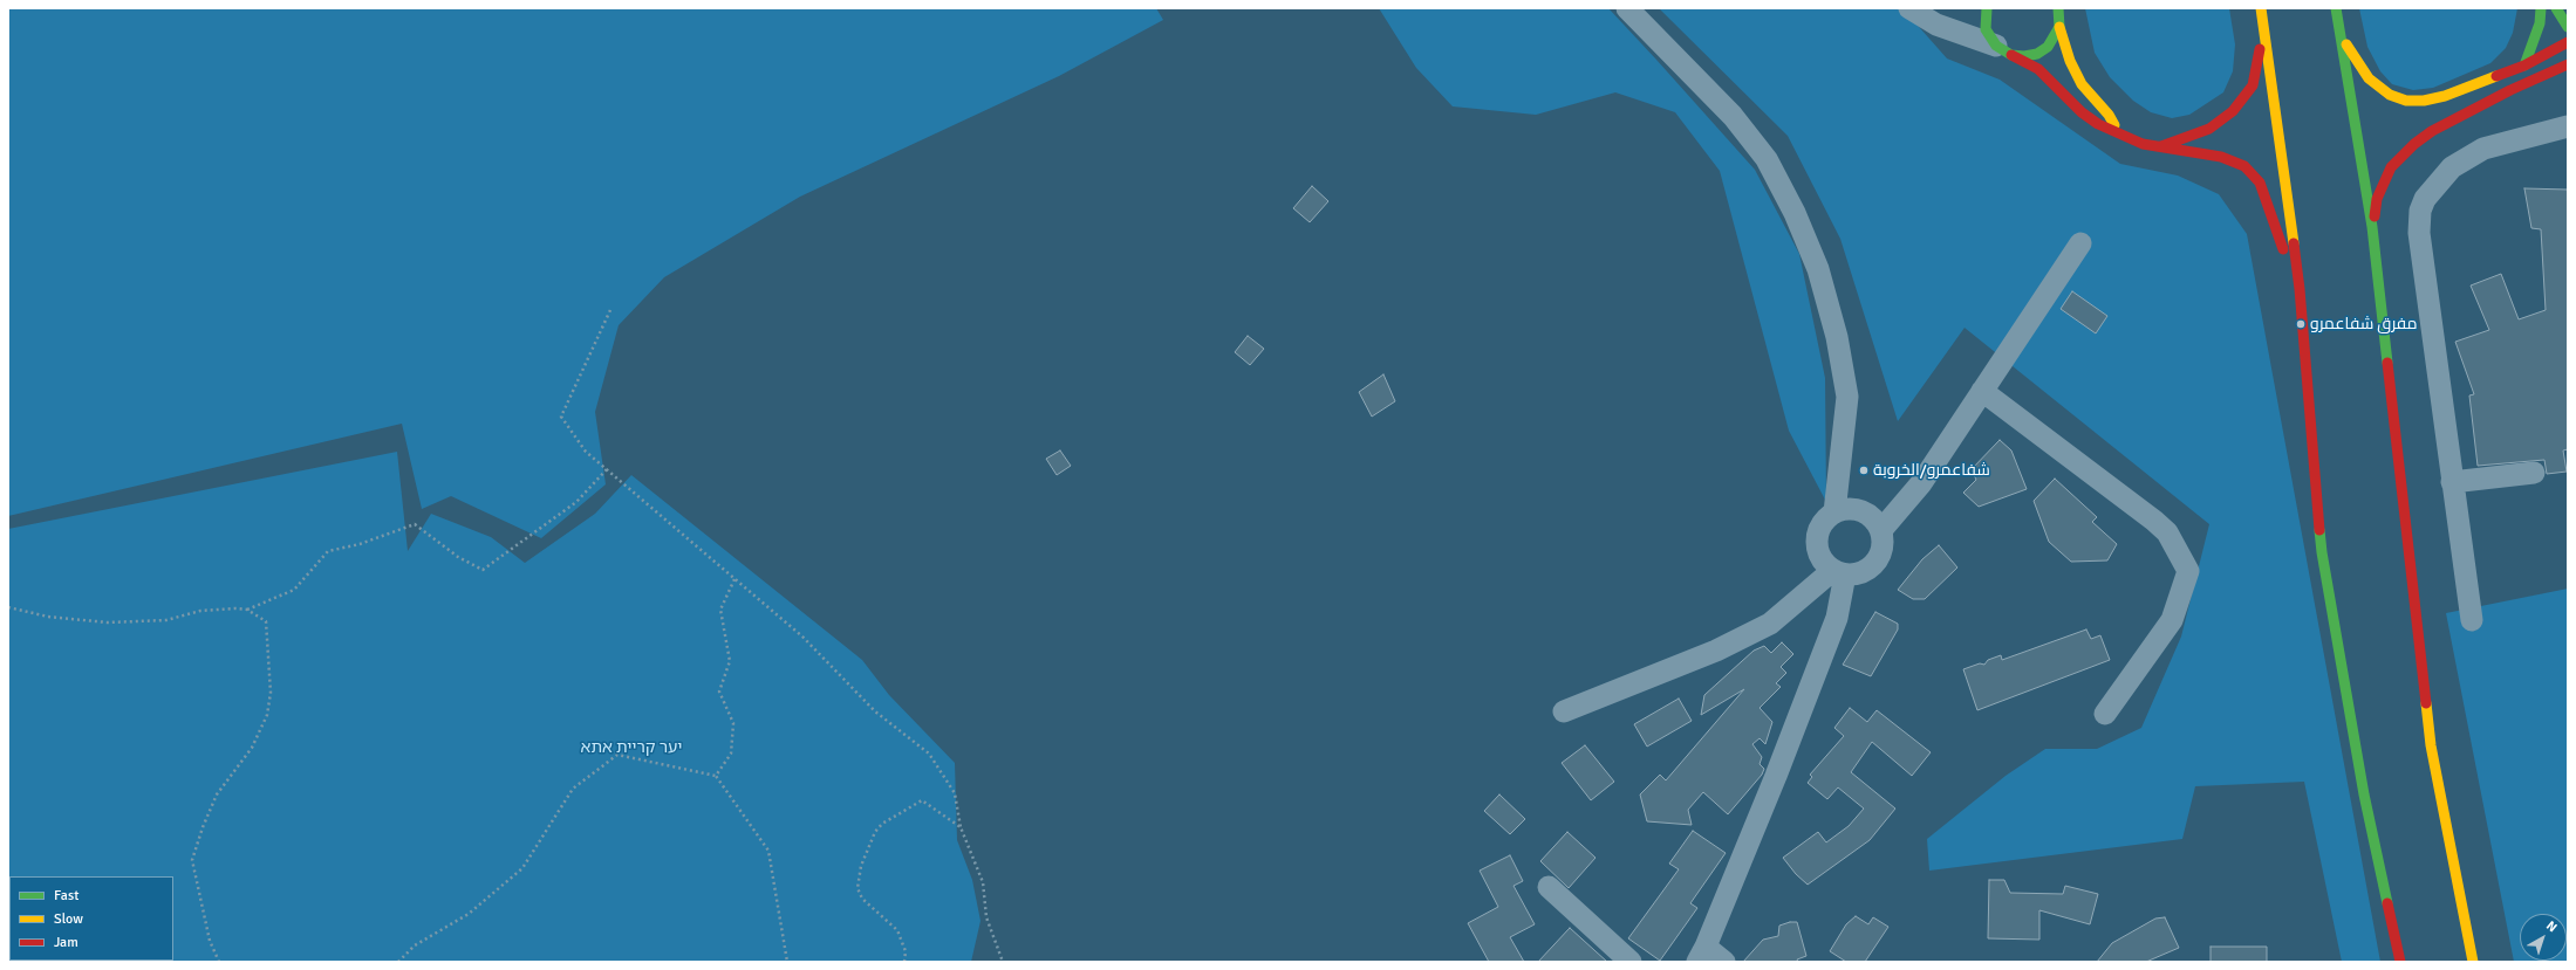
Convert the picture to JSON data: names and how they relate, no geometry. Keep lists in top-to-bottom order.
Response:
{
  "parks": ["יער קריית אתא"],
  "places": ["مفرق شفاعمرو", "شفاعمرو/الخروبة"],
  "legend": ["Fast", "Slow", "Jam"],
  "north": "top right"
}
